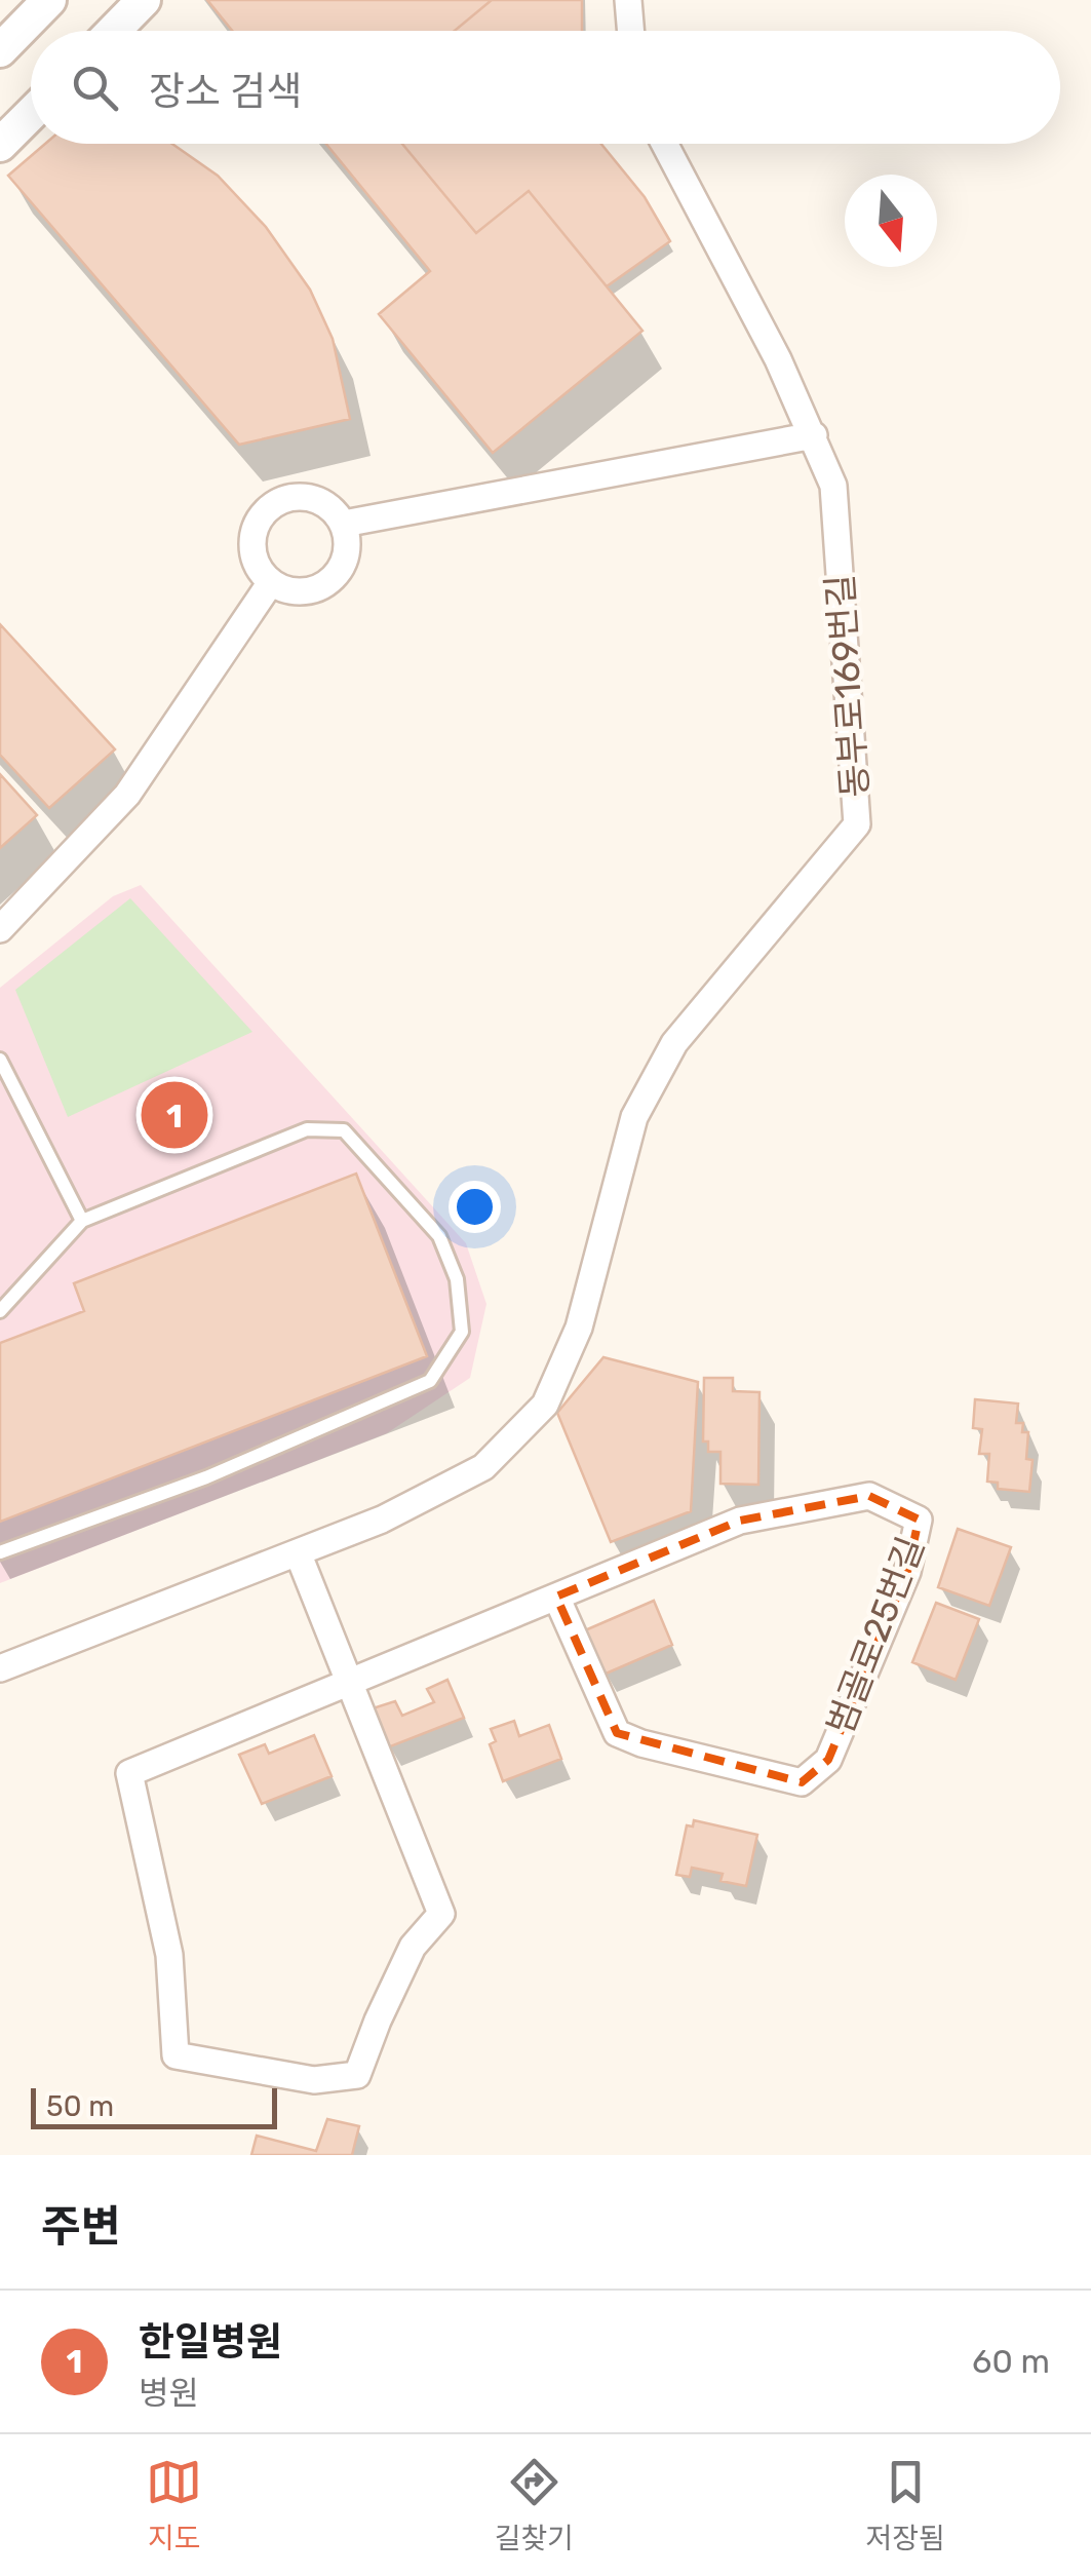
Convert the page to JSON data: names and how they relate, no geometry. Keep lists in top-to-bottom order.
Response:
{
  "streets": {
    "street": ["동부로169번길", "범골로25번길"]
  },
  "scale_bar": "50 m",
  "north": "bottom",
  "page": {
    "search": "장소 검색",
    "pins": "1",
    "scale": "50 m",
    "heading": "주변",
    "list": [
      {
        "mark": "1",
        "name": "한일병원",
        "note": "병원",
        "value": "60 m"
      }
    ],
    "nav": ["지도", "길찾기", "저장됨"]
  }
}
